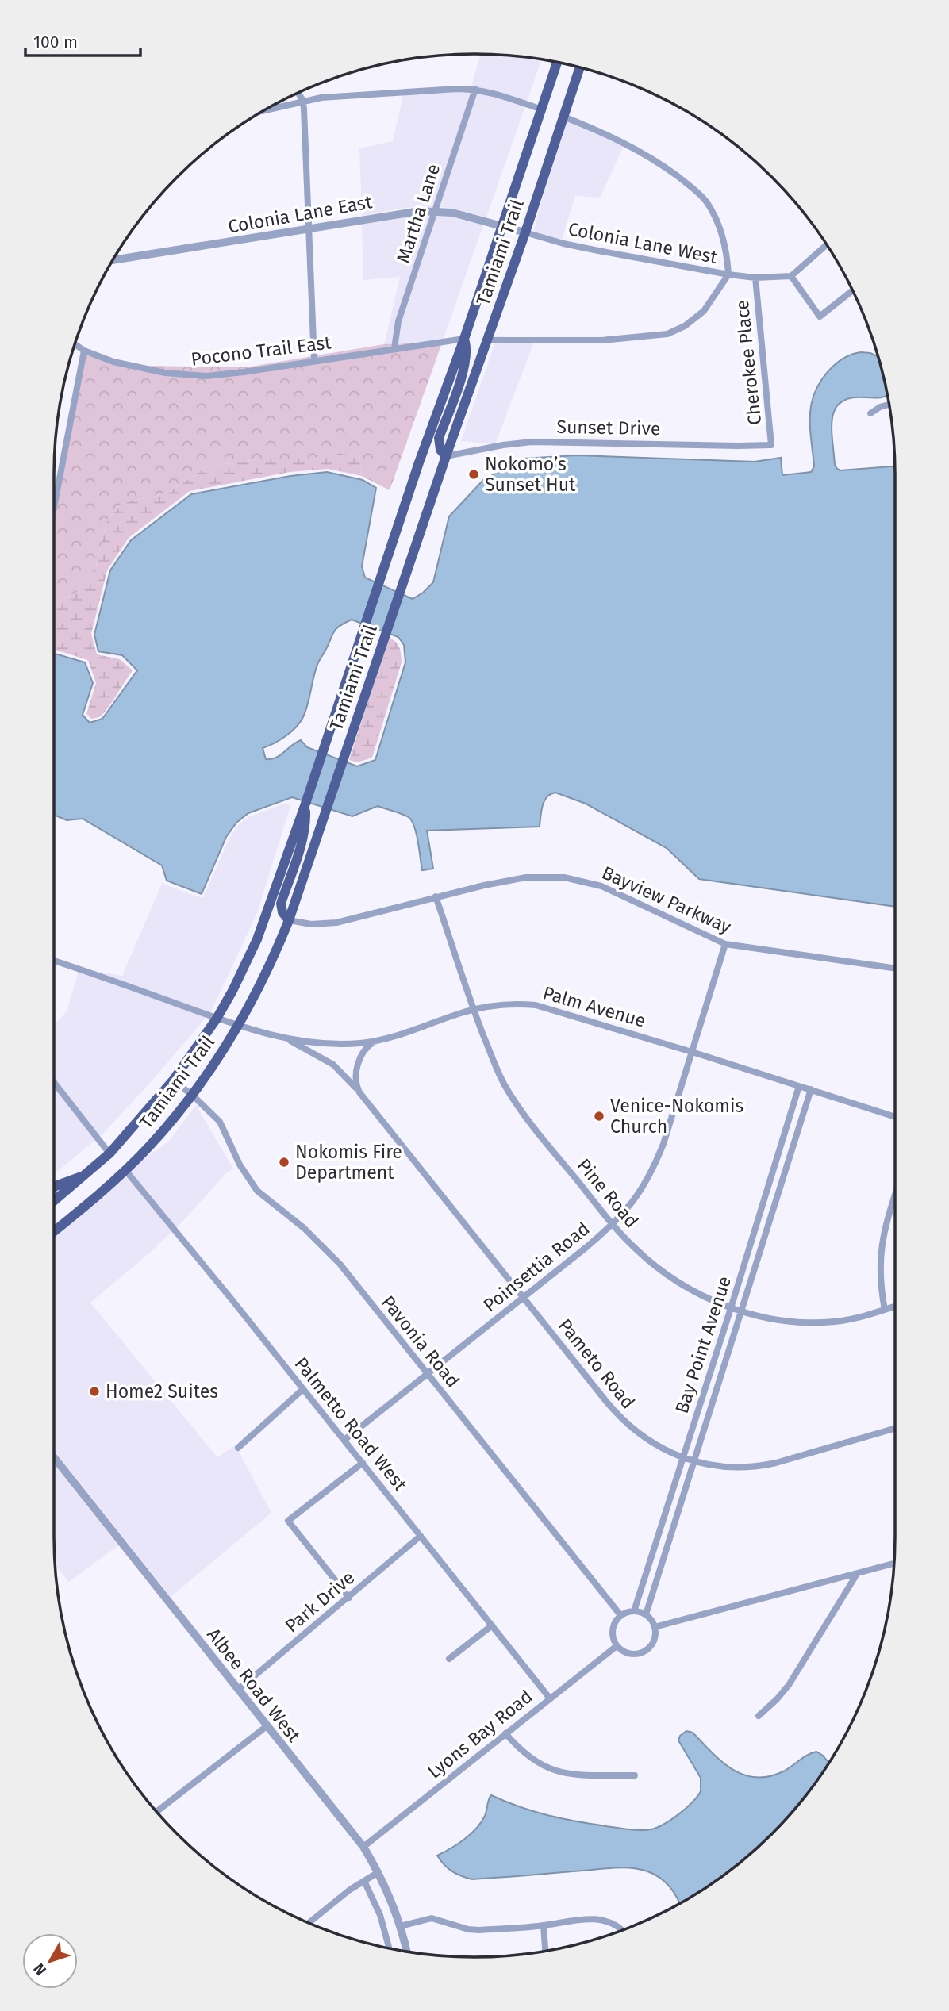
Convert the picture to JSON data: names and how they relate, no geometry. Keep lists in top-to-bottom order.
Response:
{
  "streets": {
    "main road": ["Tamiami Trail"],
    "street": [
      "Martha Lane",
      "Colonia Lane East",
      "Colonia Lane West",
      "Pocono Trail East",
      "Cherokee Place",
      "Sunset Drive",
      "Bayview Parkway",
      "Palm Avenue",
      "Pine Road",
      "Poinsettia Road",
      "Pavonia Road",
      "Bay Point Avenue",
      "Pameto Road",
      "Palmetto Road West",
      "Park Drive",
      "Albee Road West",
      "Lyons Bay Road"
    ]
  },
  "crossings": [
    ["Martha Lane", "Colonia Lane East"],
    ["Martha Lane", "Pocono Trail East"],
    ["Colonia Lane East", "Colonia Lane West"],
    ["Colonia Lane East", "Tamiami Trail"],
    ["Colonia Lane West", "Tamiami Trail"],
    ["Colonia Lane West", "Cherokee Place"],
    ["Tamiami Trail", "Pocono Trail East"],
    ["Tamiami Trail", "Sunset Drive"],
    ["Tamiami Trail", "Bayview Parkway"],
    ["Tamiami Trail", "Palm Avenue"],
    ["Tamiami Trail", "Pavonia Road"],
    ["Tamiami Trail", "Palmetto Road West"],
    ["Cherokee Place", "Sunset Drive"],
    ["Bayview Parkway", "Pine Road"],
    ["Bayview Parkway", "Poinsettia Road"],
    ["Palm Avenue", "Pine Road"],
    ["Palm Avenue", "Poinsettia Road"],
    ["Palm Avenue", "Bay Point Avenue"],
    ["Palm Avenue", "Pameto Road"],
    ["Pine Road", "Poinsettia Road"],
    ["Pine Road", "Bay Point Avenue"],
    ["Poinsettia Road", "Pavonia Road"],
    ["Poinsettia Road", "Pameto Road"],
    ["Poinsettia Road", "Palmetto Road West"],
    ["Pavonia Road", "Bay Point Avenue"],
    ["Pavonia Road", "Lyons Bay Road"],
    ["Bay Point Avenue", "Pameto Road"],
    ["Bay Point Avenue", "Lyons Bay Road"],
    ["Palmetto Road West", "Park Drive"],
    ["Palmetto Road West", "Lyons Bay Road"],
    ["Park Drive", "Albee Road West"],
    ["Albee Road West", "Lyons Bay Road"]
  ],
  "places": [
    "Nokomo’s Sunset Hut",
    "Venice-Nokomis Church",
    "Nokomis Fire Department",
    "Home2 Suites"
  ],
  "scale_bar": "100 m",
  "north": "bottom left"
}
